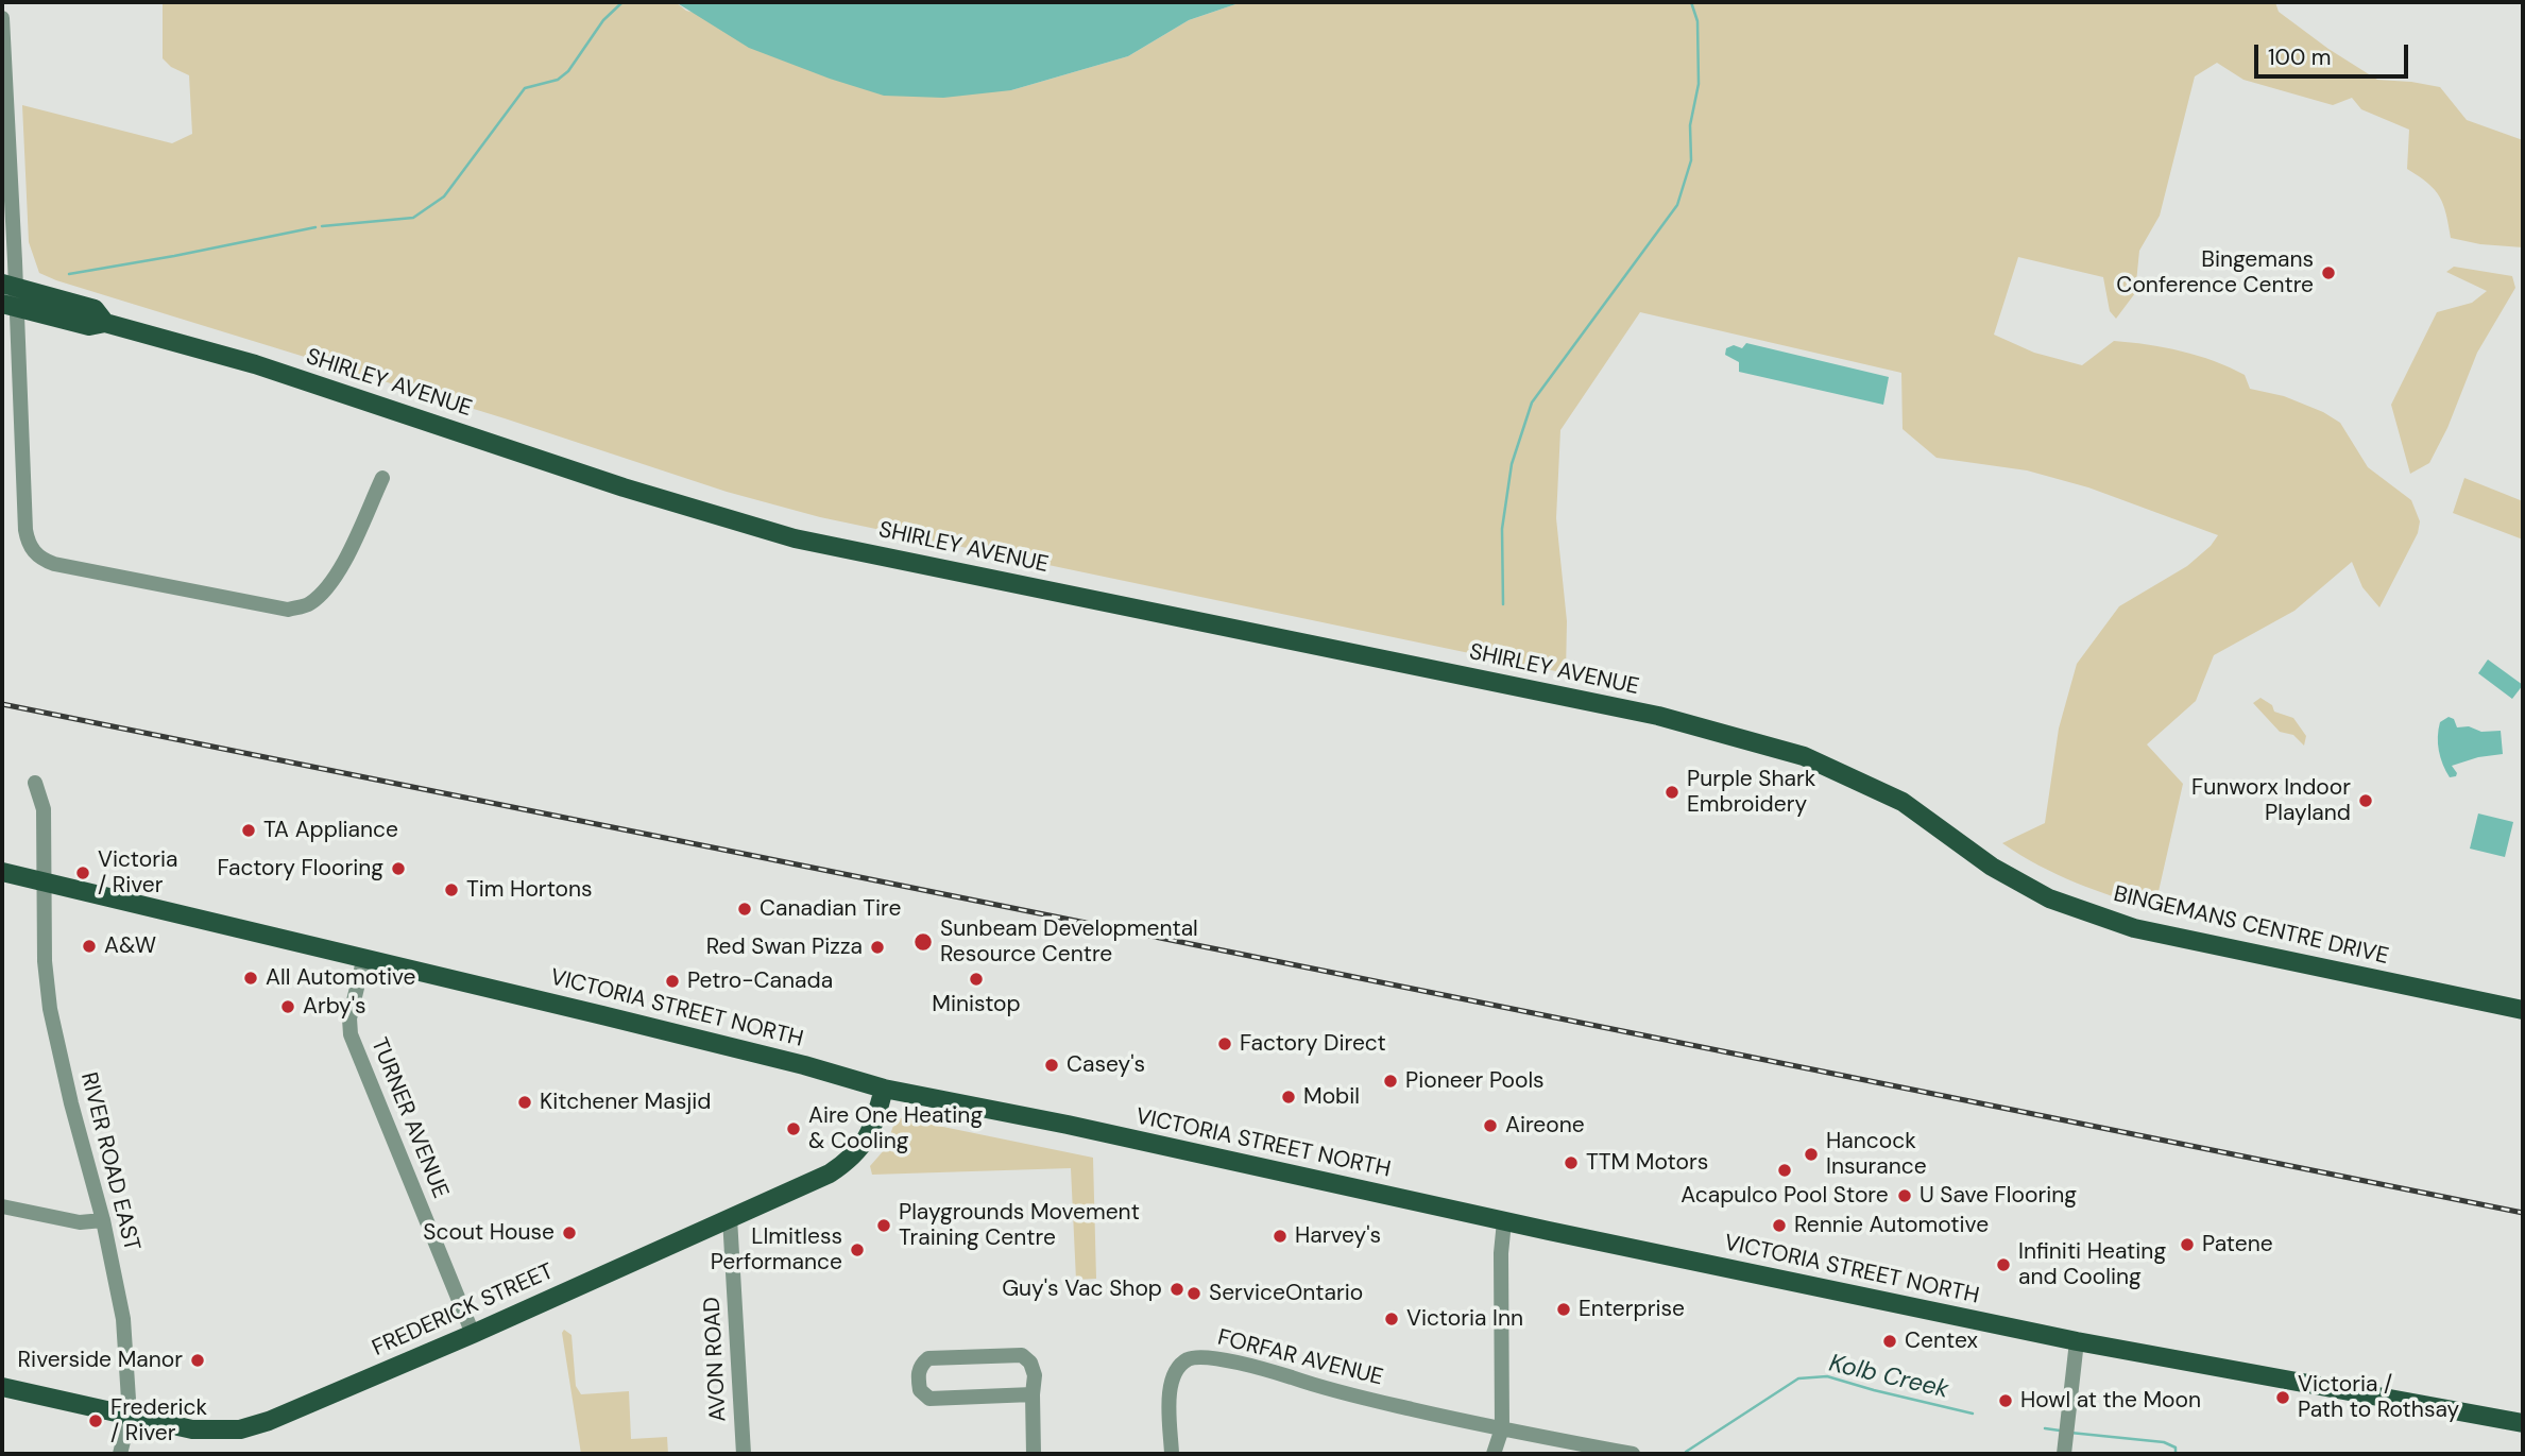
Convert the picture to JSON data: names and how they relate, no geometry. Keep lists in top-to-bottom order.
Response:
{
  "streets": {
    "main road": [
      "SHIRLEY AVENUE",
      "BINGEMANS CENTRE DRIVE",
      "VICTORIA STREET NORTH",
      "FREDERICK STREET"
    ],
    "street": [
      "TURNER AVENUE",
      "RIVER ROAD EAST",
      "FORFAR AVENUE",
      "AVON ROAD"
    ]
  },
  "crossings": [
    ["SHIRLEY AVENUE", "BINGEMANS CENTRE DRIVE"],
    ["VICTORIA STREET NORTH", "TURNER AVENUE"],
    ["VICTORIA STREET NORTH", "RIVER ROAD EAST"],
    ["VICTORIA STREET NORTH", "FREDERICK STREET"],
    ["TURNER AVENUE", "FREDERICK STREET"],
    ["RIVER ROAD EAST", "FREDERICK STREET"],
    ["FREDERICK STREET", "AVON ROAD"]
  ],
  "water": ["Kolb Creek"],
  "places": [
    "Bingemans Conference Centre",
    "Purple Shark Embroidery",
    "Funworx Indoor Playland",
    "TA Appliance",
    "Factory Flooring",
    "Victoria / River",
    "Tim Hortons",
    "Canadian Tire",
    "Sunbeam Developmental Resource Centre",
    "A&W",
    "Red Swan Pizza",
    "All Automotive",
    "Ministop",
    "Petro-Canada",
    "Arby's",
    "Factory Direct",
    "Casey's",
    "Pioneer Pools",
    "Mobil",
    "Kitchener Masjid",
    "Aireone",
    "Aire One Heating & Cooling",
    "Hancock Insurance",
    "TTM Motors",
    "Acapulco Pool Store",
    "U Save Flooring",
    "Playgrounds Movement Training Centre",
    "Rennie Automotive",
    "Scout House",
    "Harvey's",
    "Patene",
    "LImitless Performance",
    "Infiniti Heating and Cooling",
    "Guy's Vac Shop",
    "ServiceOntario",
    "Enterprise",
    "Victoria Inn",
    "Centex",
    "Riverside Manor",
    "Victoria / Path to Rothsay",
    "Howl at the Moon",
    "Frederick / River"
  ],
  "scale_bar": "100 m"
}
